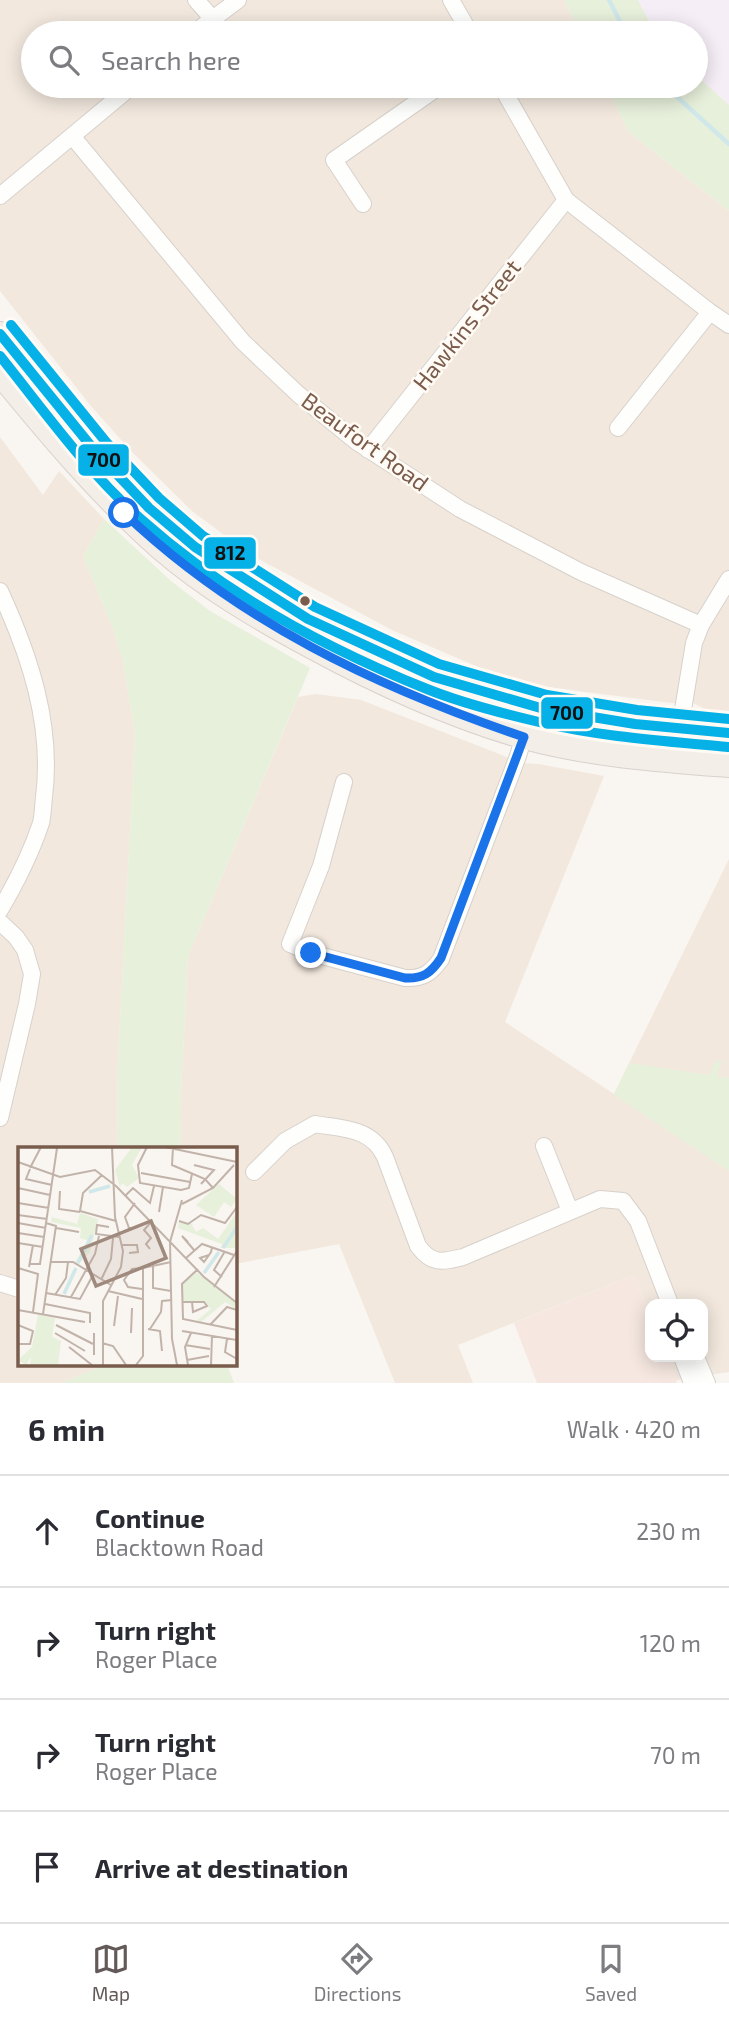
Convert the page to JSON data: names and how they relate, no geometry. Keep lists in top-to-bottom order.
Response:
{
  "streets": {
    "street": ["Hawkins Street", "Beaufort Road"]
  },
  "crossings": [
    ["Hawkins Street", "Beaufort Road"]
  ],
  "lines": ["transit line 812", "transit line 700"],
  "page": {
    "search": "Search here",
    "heading": ["6 min", "Walk · 420 m"],
    "list": [
      ["Continue", "Blacktown Road", "230 m"],
      ["Turn right", "Roger Place", "120 m"],
      ["Turn right", "Roger Place", "70 m"],
      "Arrive at destination"
    ],
    "nav": ["Map", "Directions", "Saved"]
  }
}
